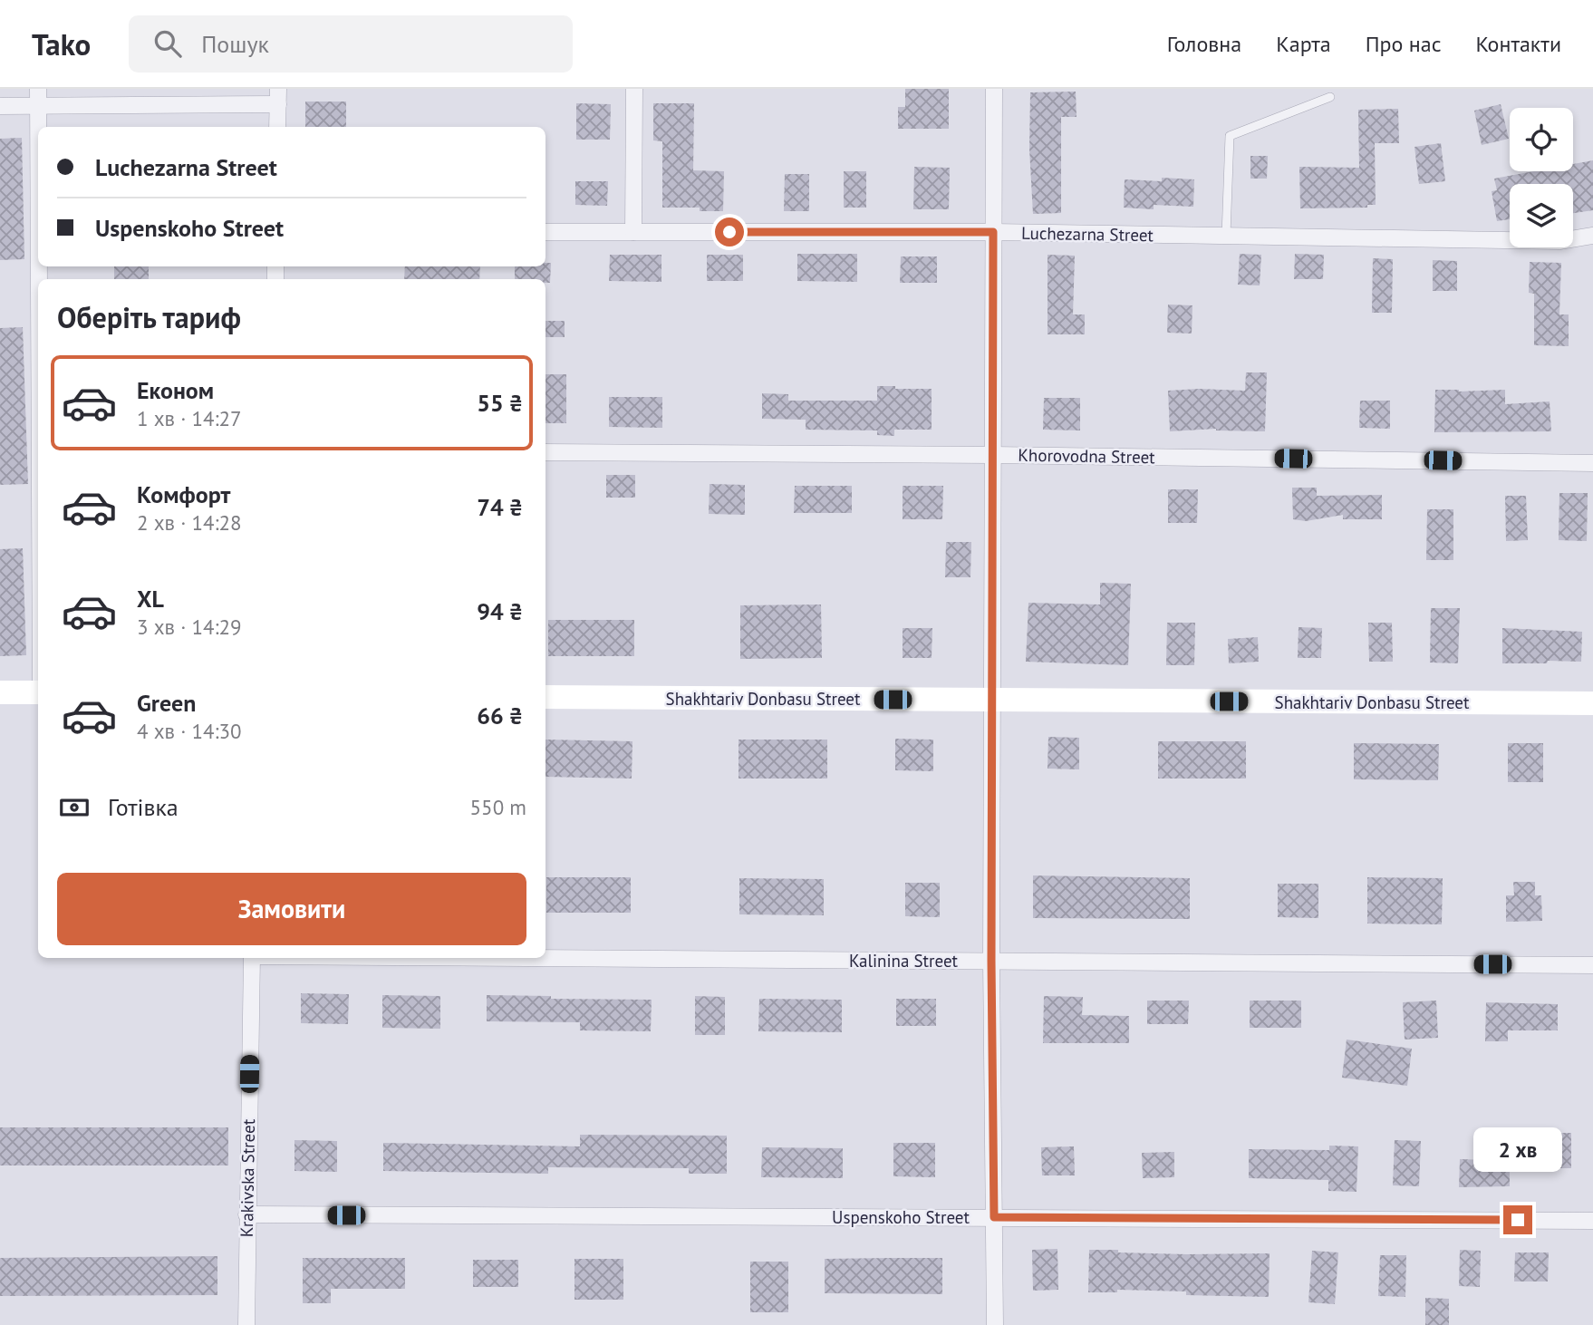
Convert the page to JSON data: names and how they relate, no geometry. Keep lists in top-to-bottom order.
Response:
{
  "streets": {
    "street": [
      "Luchezarna Street",
      "Khorovodna Street",
      "Shakhtariv Donbasu Street",
      "Kalinina Street",
      "Krakivska Street",
      "Uspenskoho Street"
    ]
  },
  "crossings": [
    ["Krakivska Street", "Uspenskoho Street"]
  ],
  "page": {
    "header": "Tako",
    "search": "Пошук",
    "nav": [
      "Головна",
      "Карта",
      "Про нас",
      "Контакти"
    ],
    "banner": ["Luchezarna Street", "Uspenskoho Street"],
    "heading": "Оберіть тариф",
    "list": [
      {
        "name": "Економ",
        "note": "1 хв · 14:27",
        "value": "55 ₴"
      },
      {
        "name": "Комфорт",
        "note": "2 хв · 14:28",
        "value": "74 ₴"
      },
      {
        "name": "XL",
        "note": "3 хв · 14:29",
        "value": "94 ₴"
      },
      {
        "name": "Green",
        "note": "4 хв · 14:30",
        "value": "66 ₴"
      }
    ],
    "pay": ["Готівка", "550 m"],
    "buttons": "Замовити",
    "bubble": "2 хв"
  }
}
